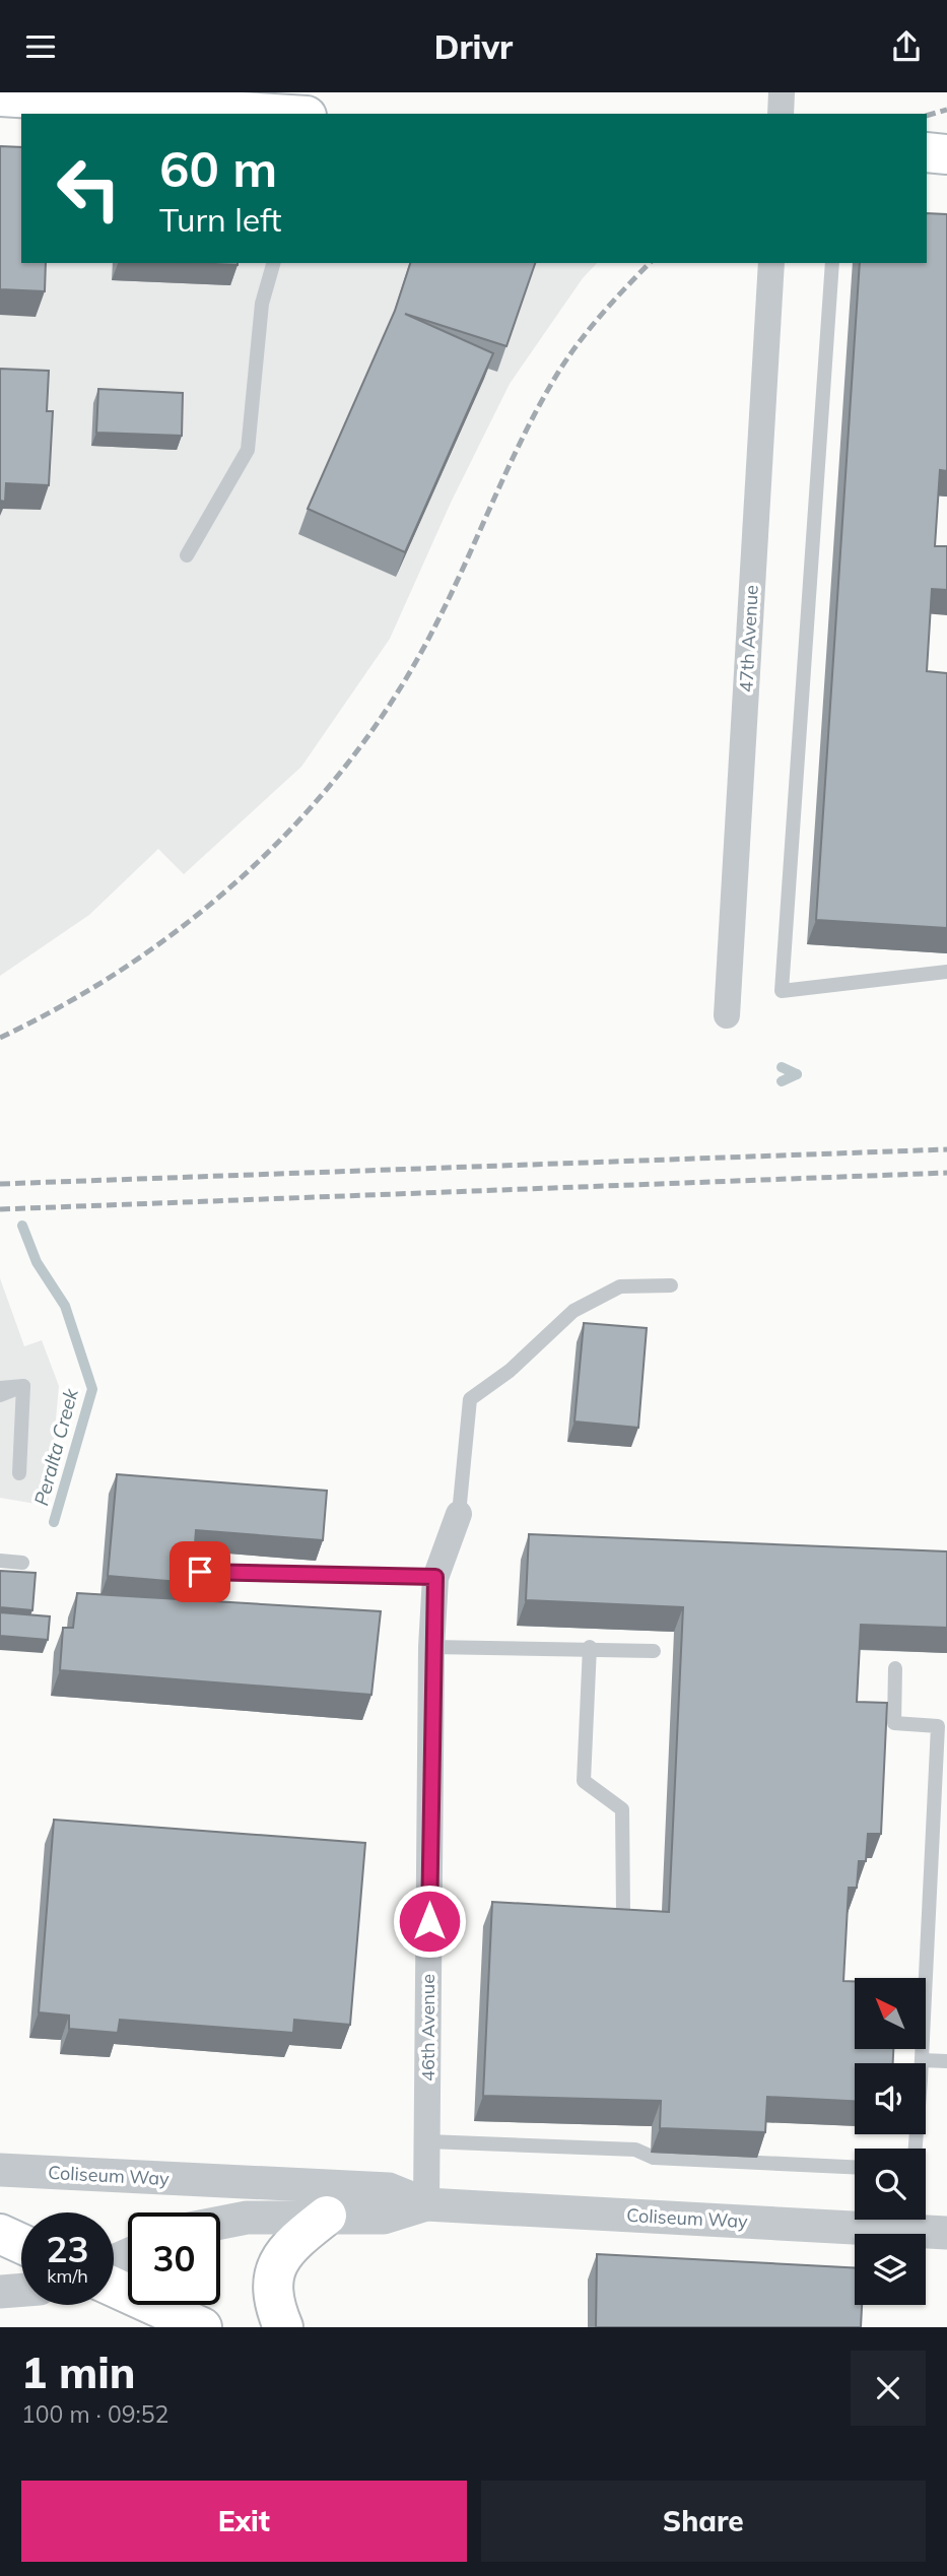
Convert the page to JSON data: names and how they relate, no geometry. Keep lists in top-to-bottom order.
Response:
{
  "streets": {
    "street": ["47th Avenue", "46th Avenue", "Coliseum Way"]
  },
  "crossings": [
    ["46th Avenue", "Coliseum Way"]
  ],
  "water": ["Peralta Creek"],
  "north": "top left",
  "page": {
    "header": "Drivr",
    "turn": ["60 m", "Turn left"],
    "speed": "23 km/h",
    "limit": "30",
    "heading": ["1 min", "100 m · 09:52"],
    "buttons": ["Exit", "Share"]
  }
}
